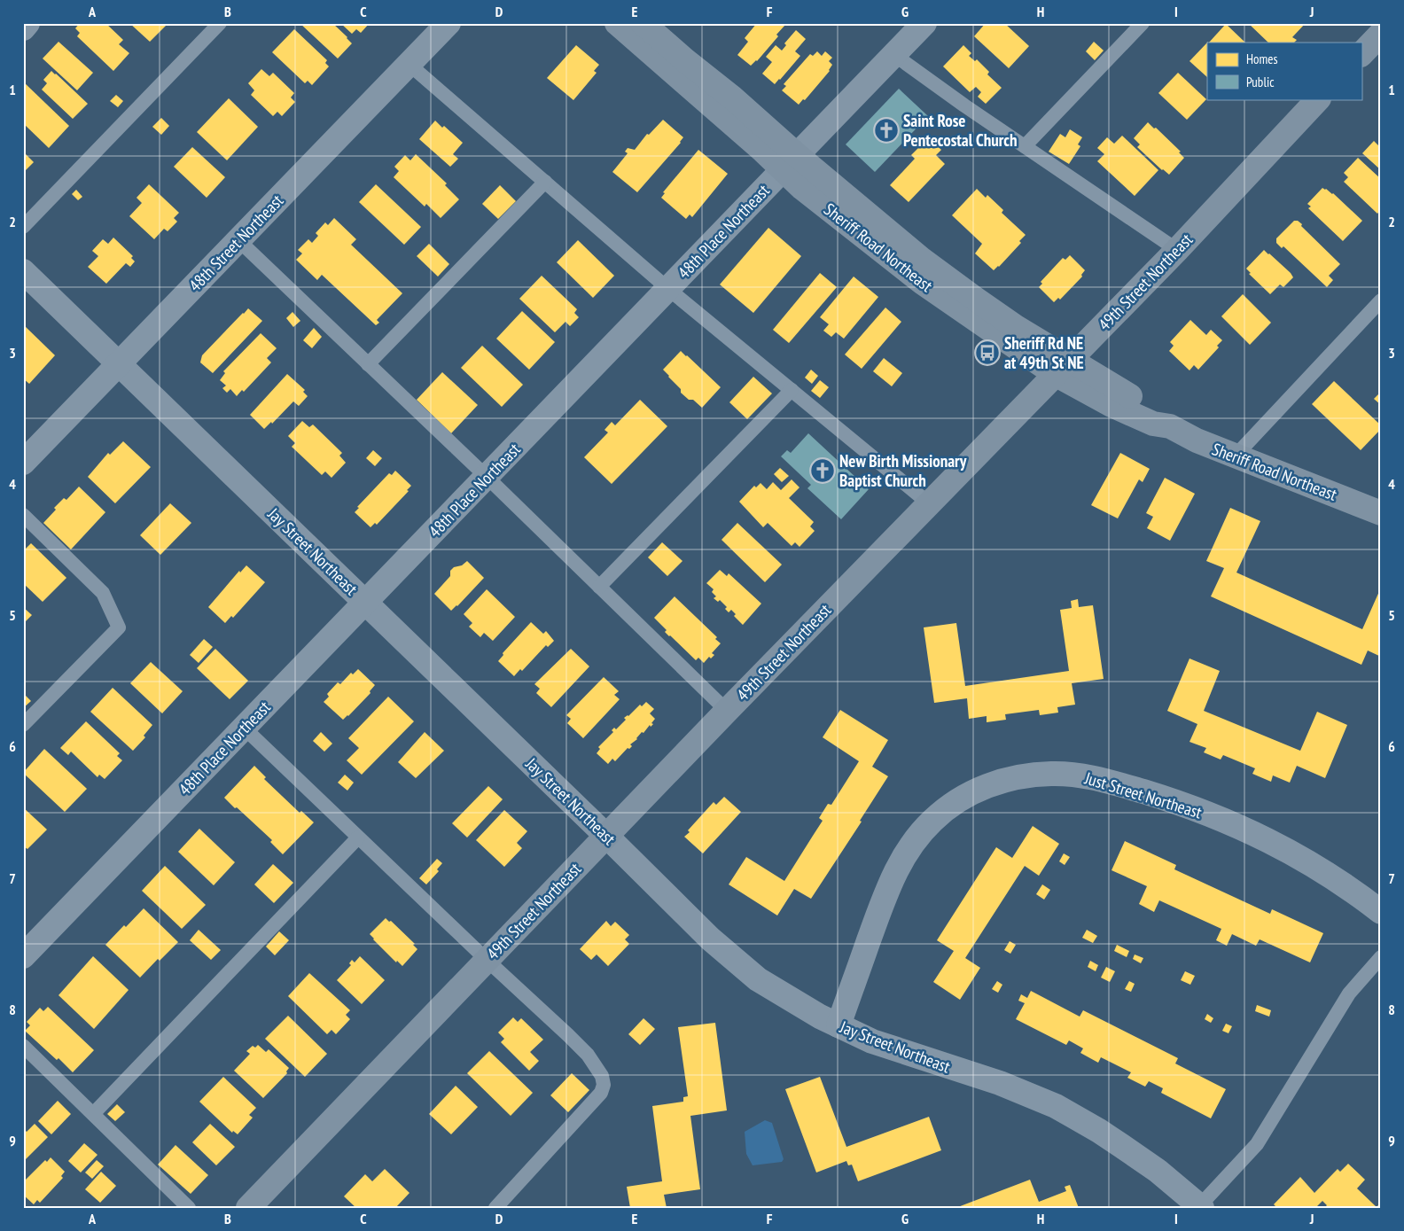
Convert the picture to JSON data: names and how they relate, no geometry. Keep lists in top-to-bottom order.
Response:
{
  "streets": {
    "street": [
      "48th Place Northeast",
      "48th Street Northeast",
      "Sheriff Road Northeast",
      "49th Street Northeast",
      "Jay Street Northeast",
      "Just Street Northeast"
    ]
  },
  "crossings": [
    ["48th Place Northeast", "Sheriff Road Northeast"],
    ["48th Place Northeast", "Jay Street Northeast"],
    ["48th Street Northeast", "Jay Street Northeast"],
    ["Sheriff Road Northeast", "49th Street Northeast"],
    ["49th Street Northeast", "Jay Street Northeast"],
    ["Jay Street Northeast", "Just Street Northeast"]
  ],
  "places": {
    "church": ["Saint Rose Pentecostal Church", "New Birth Missionary Baptist Church"],
    "bus stop": ["Sheriff Rd NE at 49th St NE"]
  },
  "legend": ["Homes", "Public"],
  "grid": {
    "columns": [
      "A",
      "B",
      "C",
      "D",
      "E",
      "F",
      "G",
      "H",
      "I",
      "J"
    ],
    "rows": [
      "1",
      "2",
      "3",
      "4",
      "5",
      "6",
      "7",
      "8",
      "9"
    ]
  }
}
